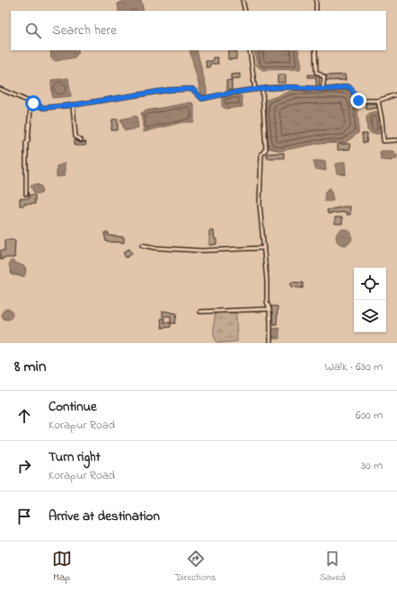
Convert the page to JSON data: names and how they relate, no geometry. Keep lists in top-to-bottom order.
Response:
{
  "page": {
    "search": "Search here",
    "heading": ["8 min", "Walk · 630 m"],
    "list": [
      ["Continue", "Korapur Road", "600 m"],
      ["Turn right", "Korapur Road", "30 m"],
      "Arrive at destination"
    ],
    "nav": ["Map", "Directions", "Saved"]
  }
}
